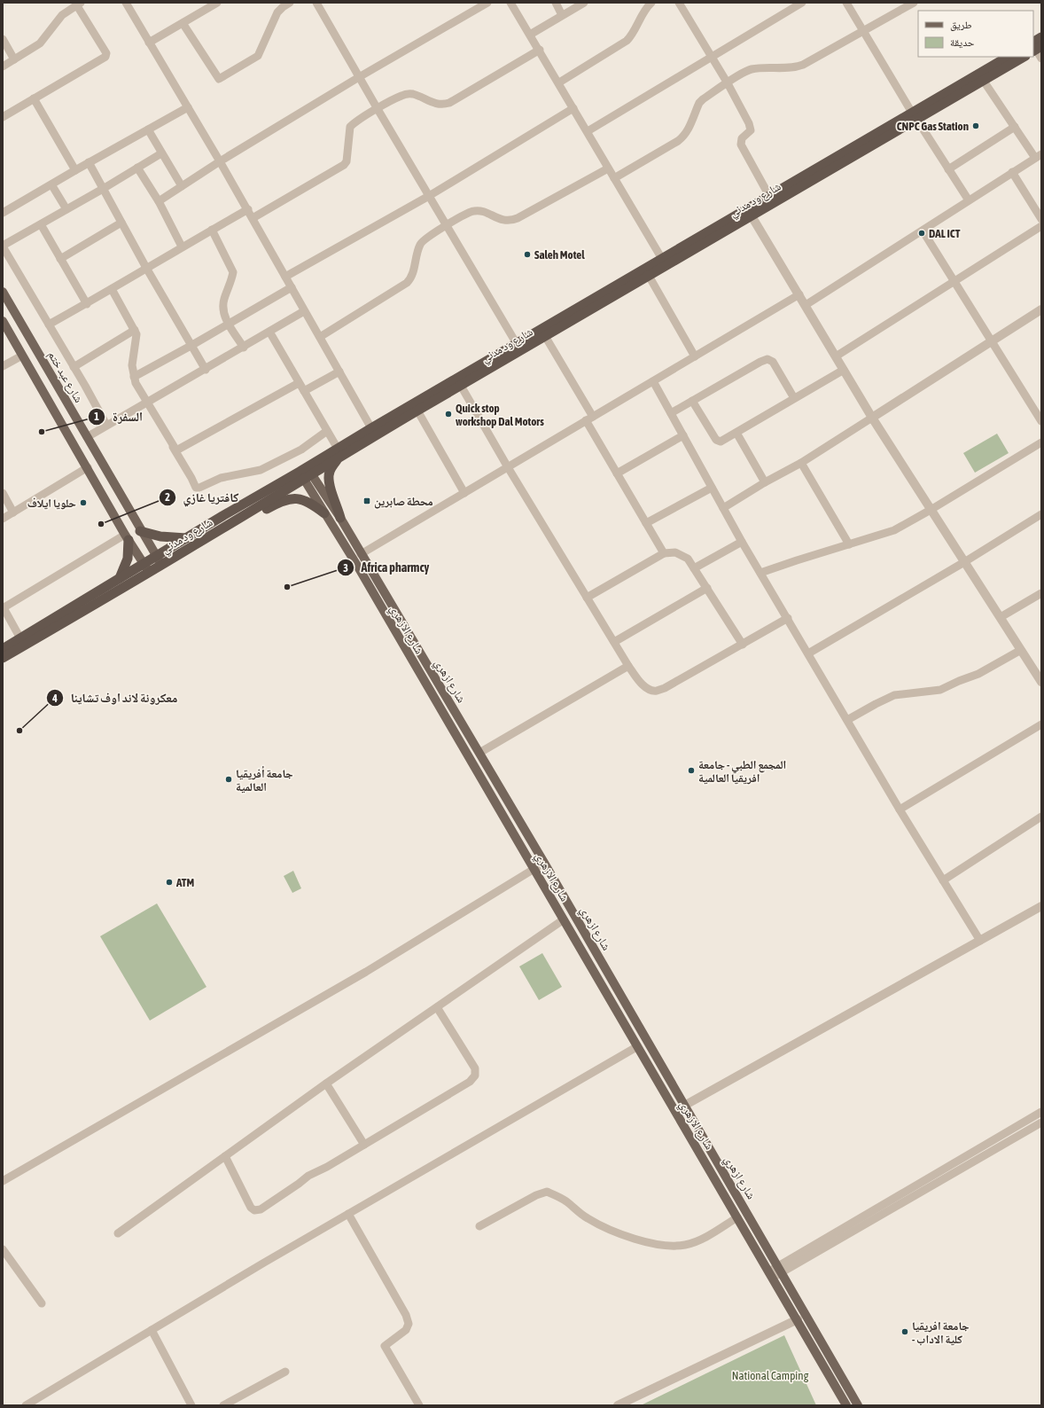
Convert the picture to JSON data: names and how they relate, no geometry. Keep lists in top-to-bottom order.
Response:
{
  "streets": {
    "highway": ["شارع ود مدني"],
    "main road": ["شارع عبد ختم", "شارع الازهري", "شارع ازهري"]
  },
  "crossings": [
    ["شارع ود مدني", "شارع عبد ختم"],
    ["شارع ود مدني", "شارع الازهري"],
    ["شارع ود مدني", "شارع ازهري"],
    ["شارع الازهري", "شارع ازهري"]
  ],
  "parks": ["National Camping"],
  "places": {
    "other": [
      "CNPC Gas Station",
      "DAL ICT",
      "Saleh Motel",
      "Quick stop workshop Dal Motors",
      "السفرة",
      "حلويا ايلاف",
      "كافتريا غازي",
      "Africa pharmcy",
      "معكرونة لاند اوف تشاينا",
      "المجمع الطبي - جامعة افريقيا العالمية",
      "جامعة أفريقيا العالمية",
      "ATM",
      "جامعة افريقيا - كلية الاداب"
    ],
    "transit": ["محطة صابرين"]
  },
  "legend": ["طريق", "حديقة"]
}
